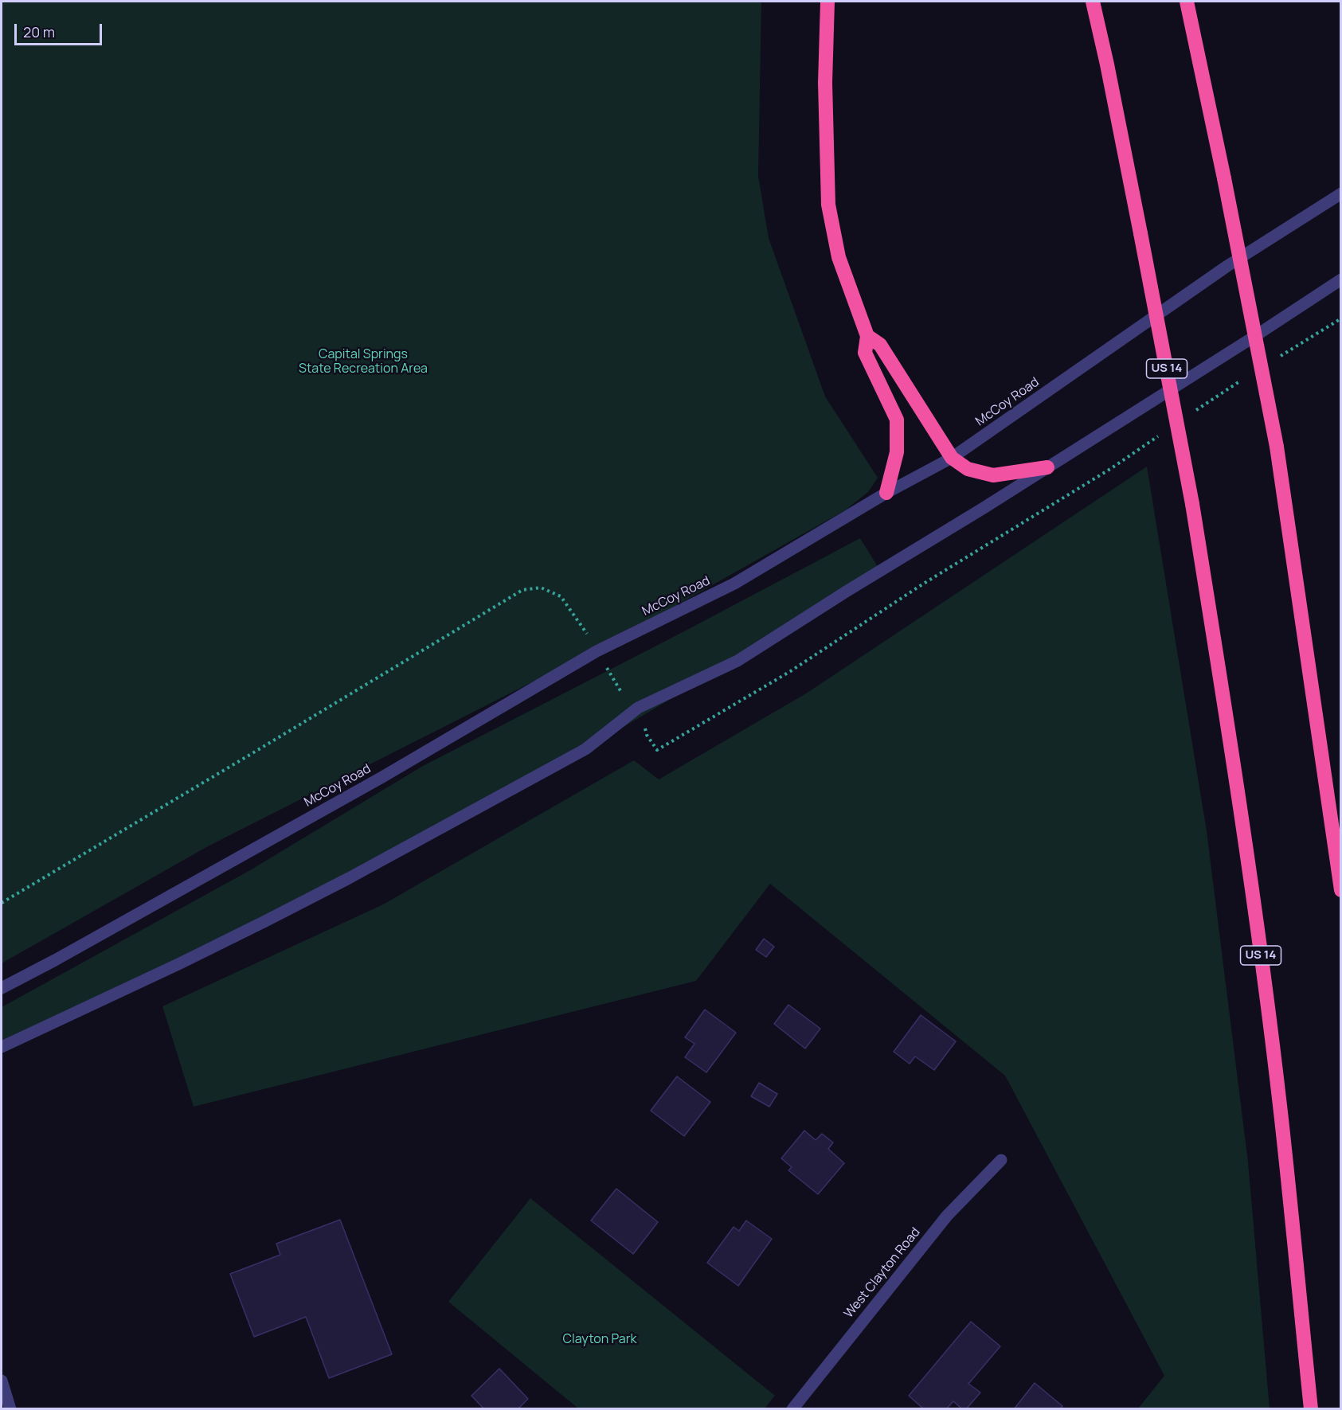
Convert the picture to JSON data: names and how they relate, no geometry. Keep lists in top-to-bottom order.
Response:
{
  "streets": {
    "highway": ["US 14"],
    "street": ["McCoy Road", "West Clayton Road"]
  },
  "parks": ["Capital Springs State Recreation Area", "Clayton Park"],
  "scale_bar": "20 m"
}
